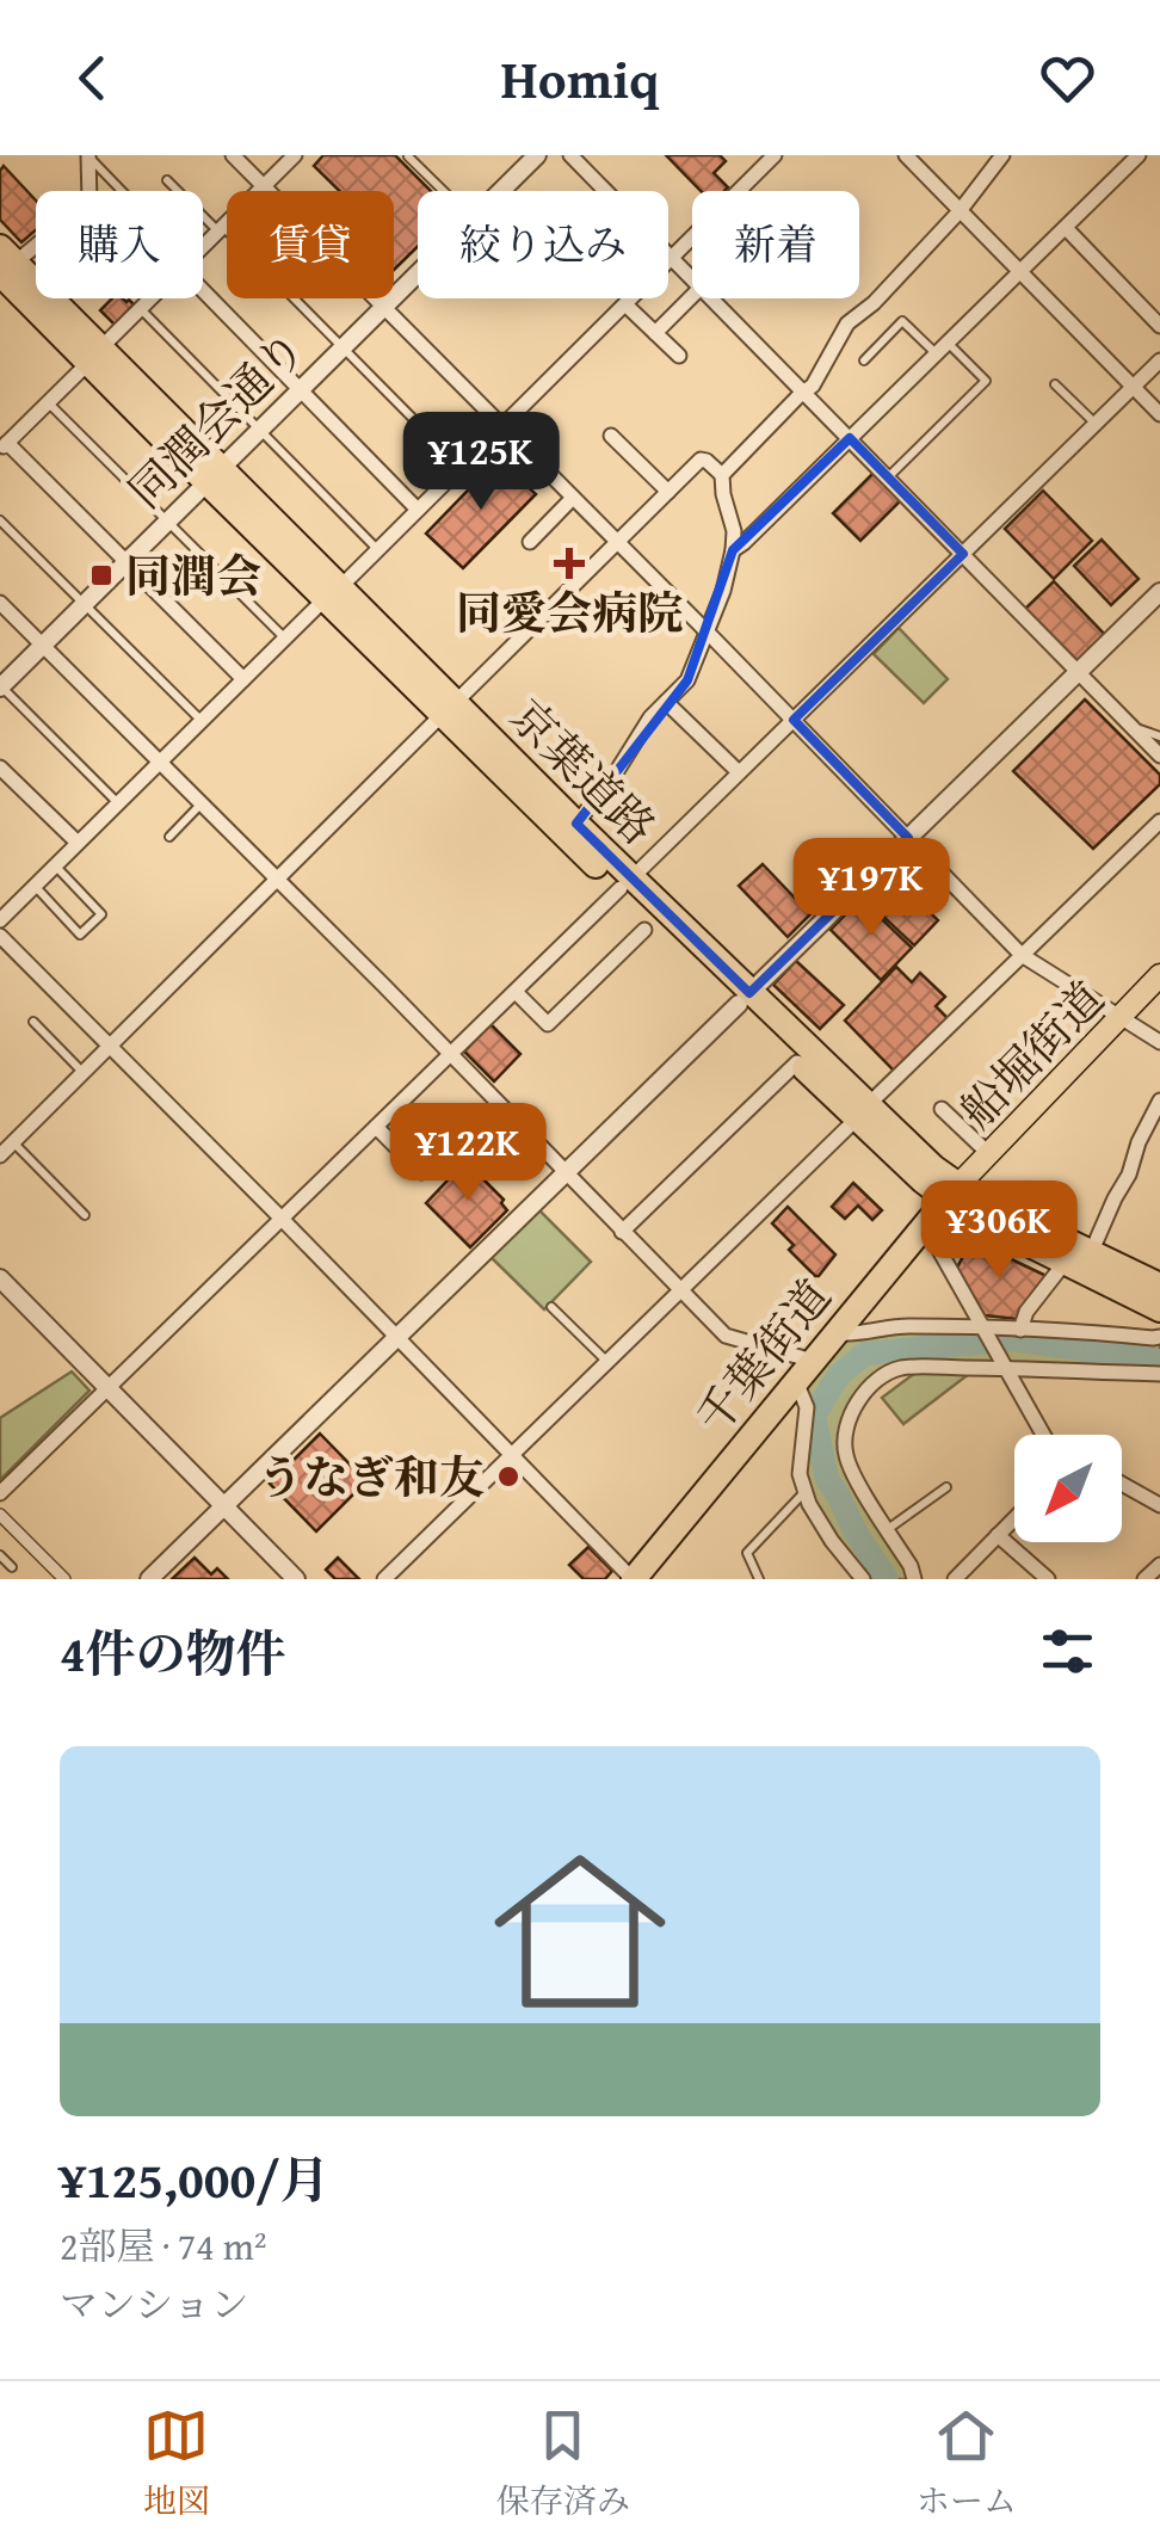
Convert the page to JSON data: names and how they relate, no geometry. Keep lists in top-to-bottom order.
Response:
{
  "streets": {
    "highway": ["京葉道路", "千葉街道"],
    "main road": ["船堀街道"],
    "street": ["同潤会通り"]
  },
  "crossings": [
    ["同潤会通り", "京葉道路"],
    ["京葉道路", "船堀街道"],
    ["京葉道路", "千葉街道"],
    ["船堀街道", "千葉街道"]
  ],
  "places": {
    "health": ["同愛会病院"],
    "transit": ["同潤会"],
    "other": ["うなぎ和友"]
  },
  "north": "bottom left",
  "page": {
    "header": "Homiq",
    "chip": [
      "購入",
      "賃貸",
      "絞り込み",
      "新着"
    ],
    "price": [
      "¥125K",
      "¥197K",
      "¥122K",
      "¥306K"
    ],
    "heading": "4件の物件",
    "list": [
      {
        "name": "¥125,000/月",
        "note": "2部屋 · 74 m² · マンション"
      }
    ],
    "tabs": ["地図", "保存済み", "ホーム"]
  }
}
